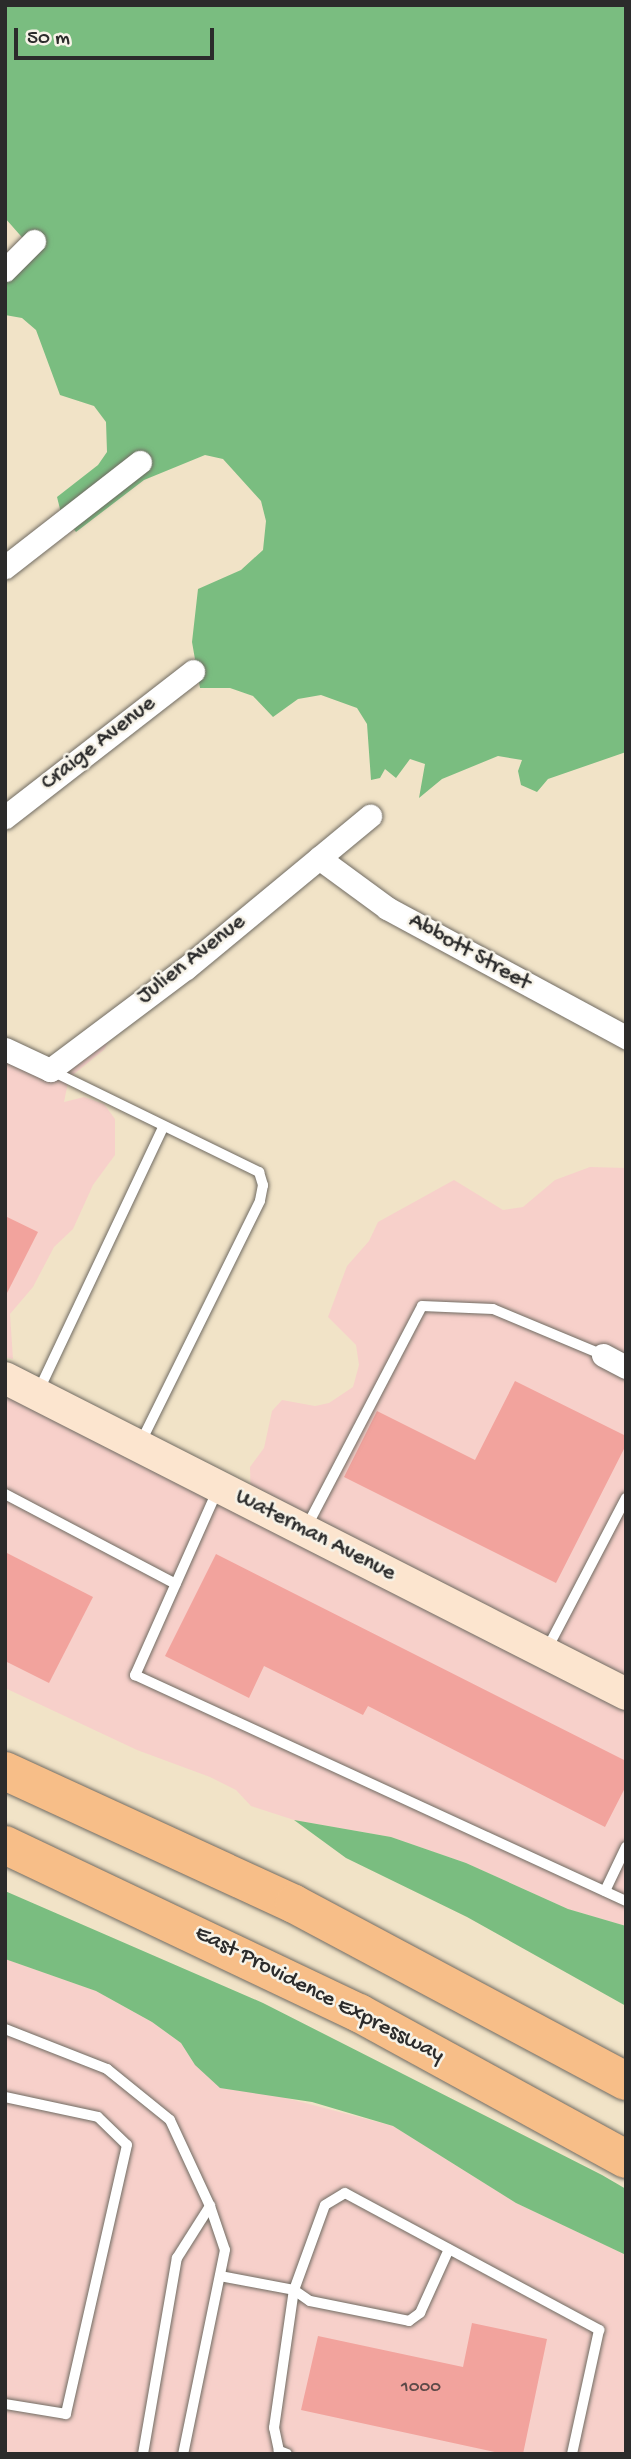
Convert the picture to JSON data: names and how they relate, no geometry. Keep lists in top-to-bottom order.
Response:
{
  "streets": {
    "highway": ["East Providence Expressway"],
    "main road": ["Waterman Avenue"],
    "street": ["Craige Avenue", "Abbott Street", "Julien Avenue"]
  },
  "crossings": [
    ["Abbott Street", "Julien Avenue"]
  ],
  "house_numbers": ["1000"],
  "scale_bar": "50 m"
}
